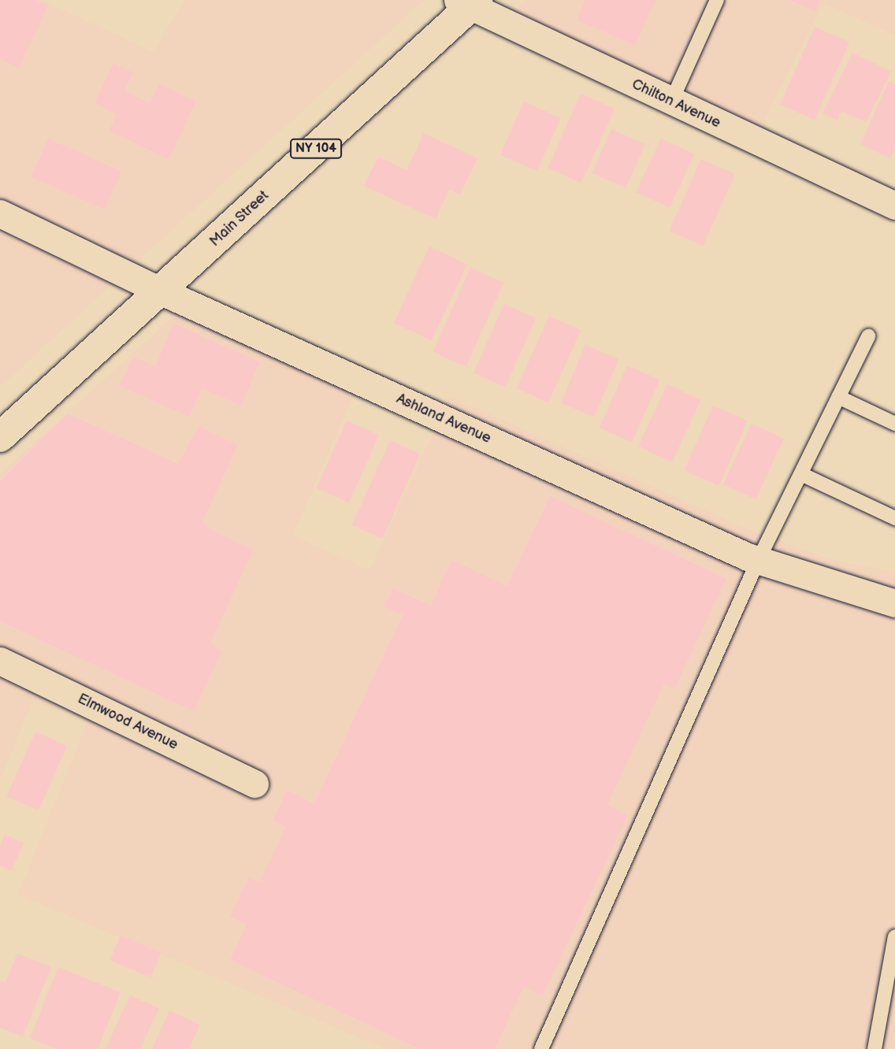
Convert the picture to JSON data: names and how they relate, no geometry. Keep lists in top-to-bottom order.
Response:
{
  "streets": {
    "main road": ["NY 104", "Main Street"],
    "street": ["Chilton Avenue", "Ashland Avenue", "Elmwood Avenue"]
  },
  "crossings": [
    ["Chilton Avenue", "Main Street"],
    ["Main Street", "Ashland Avenue"]
  ]
}
